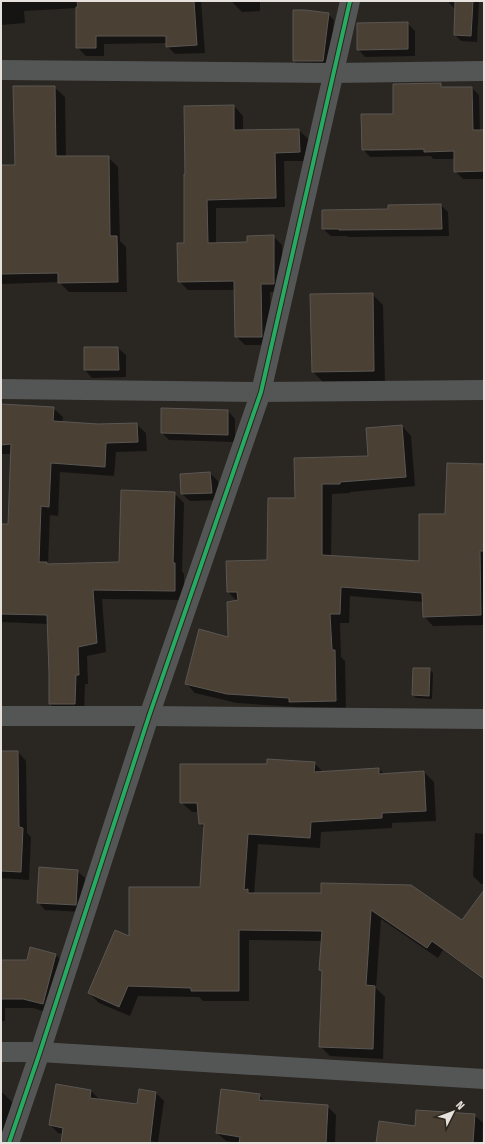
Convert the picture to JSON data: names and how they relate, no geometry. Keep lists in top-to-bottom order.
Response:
{
  "north": "top right"
}
